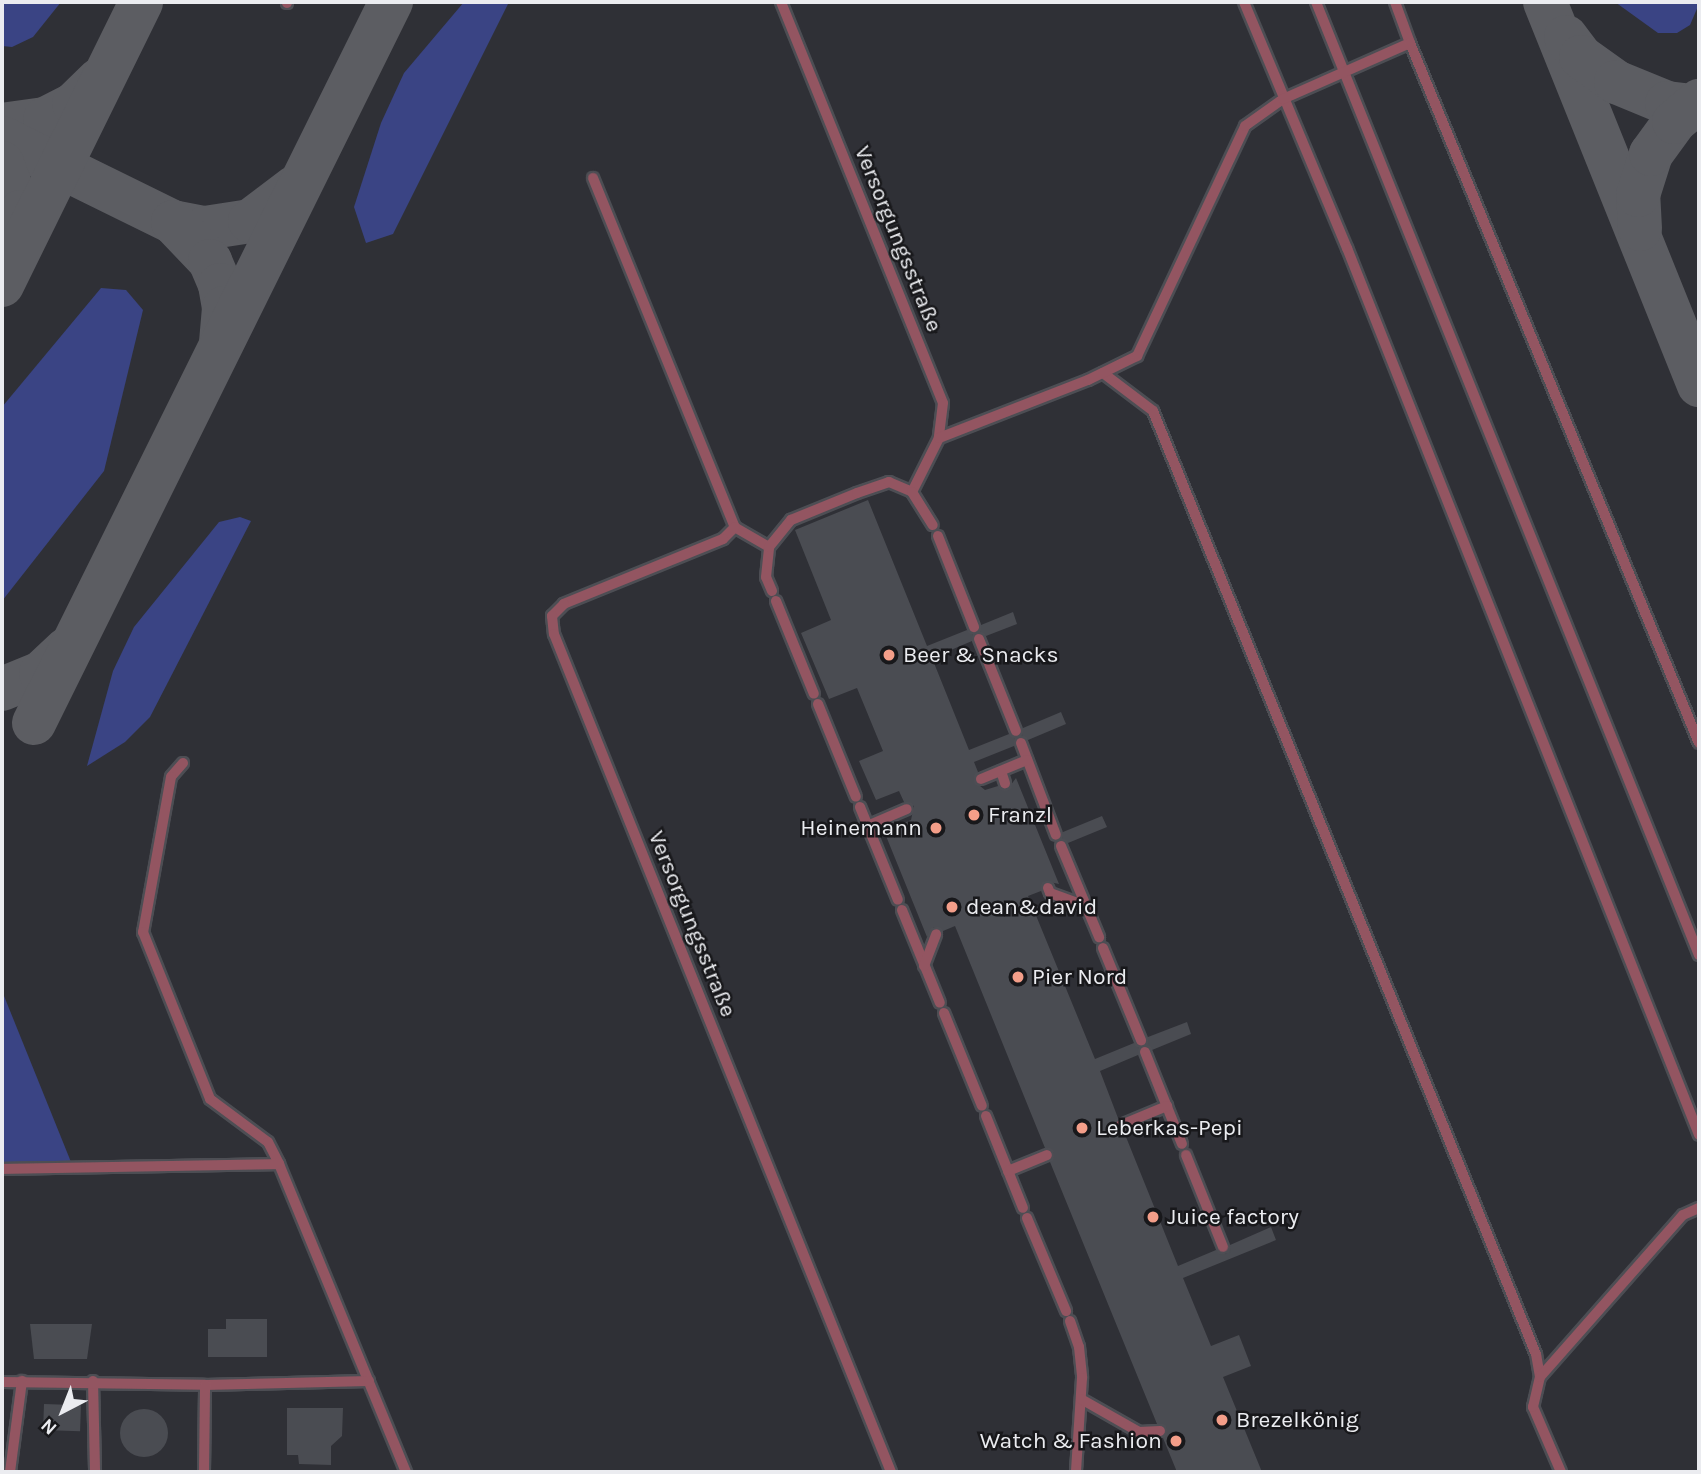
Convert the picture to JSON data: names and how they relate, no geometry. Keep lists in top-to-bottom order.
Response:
{
  "streets": {
    "lane": ["Versorgungsstraße"]
  },
  "places": [
    "Beer & Snacks",
    "Franzl",
    "Heinemann",
    "dean&david",
    "Pier Nord",
    "Leberkas-Pepi",
    "Juice factory",
    "Brezelkönig",
    "Watch & Fashion"
  ],
  "north": "bottom left"
}
